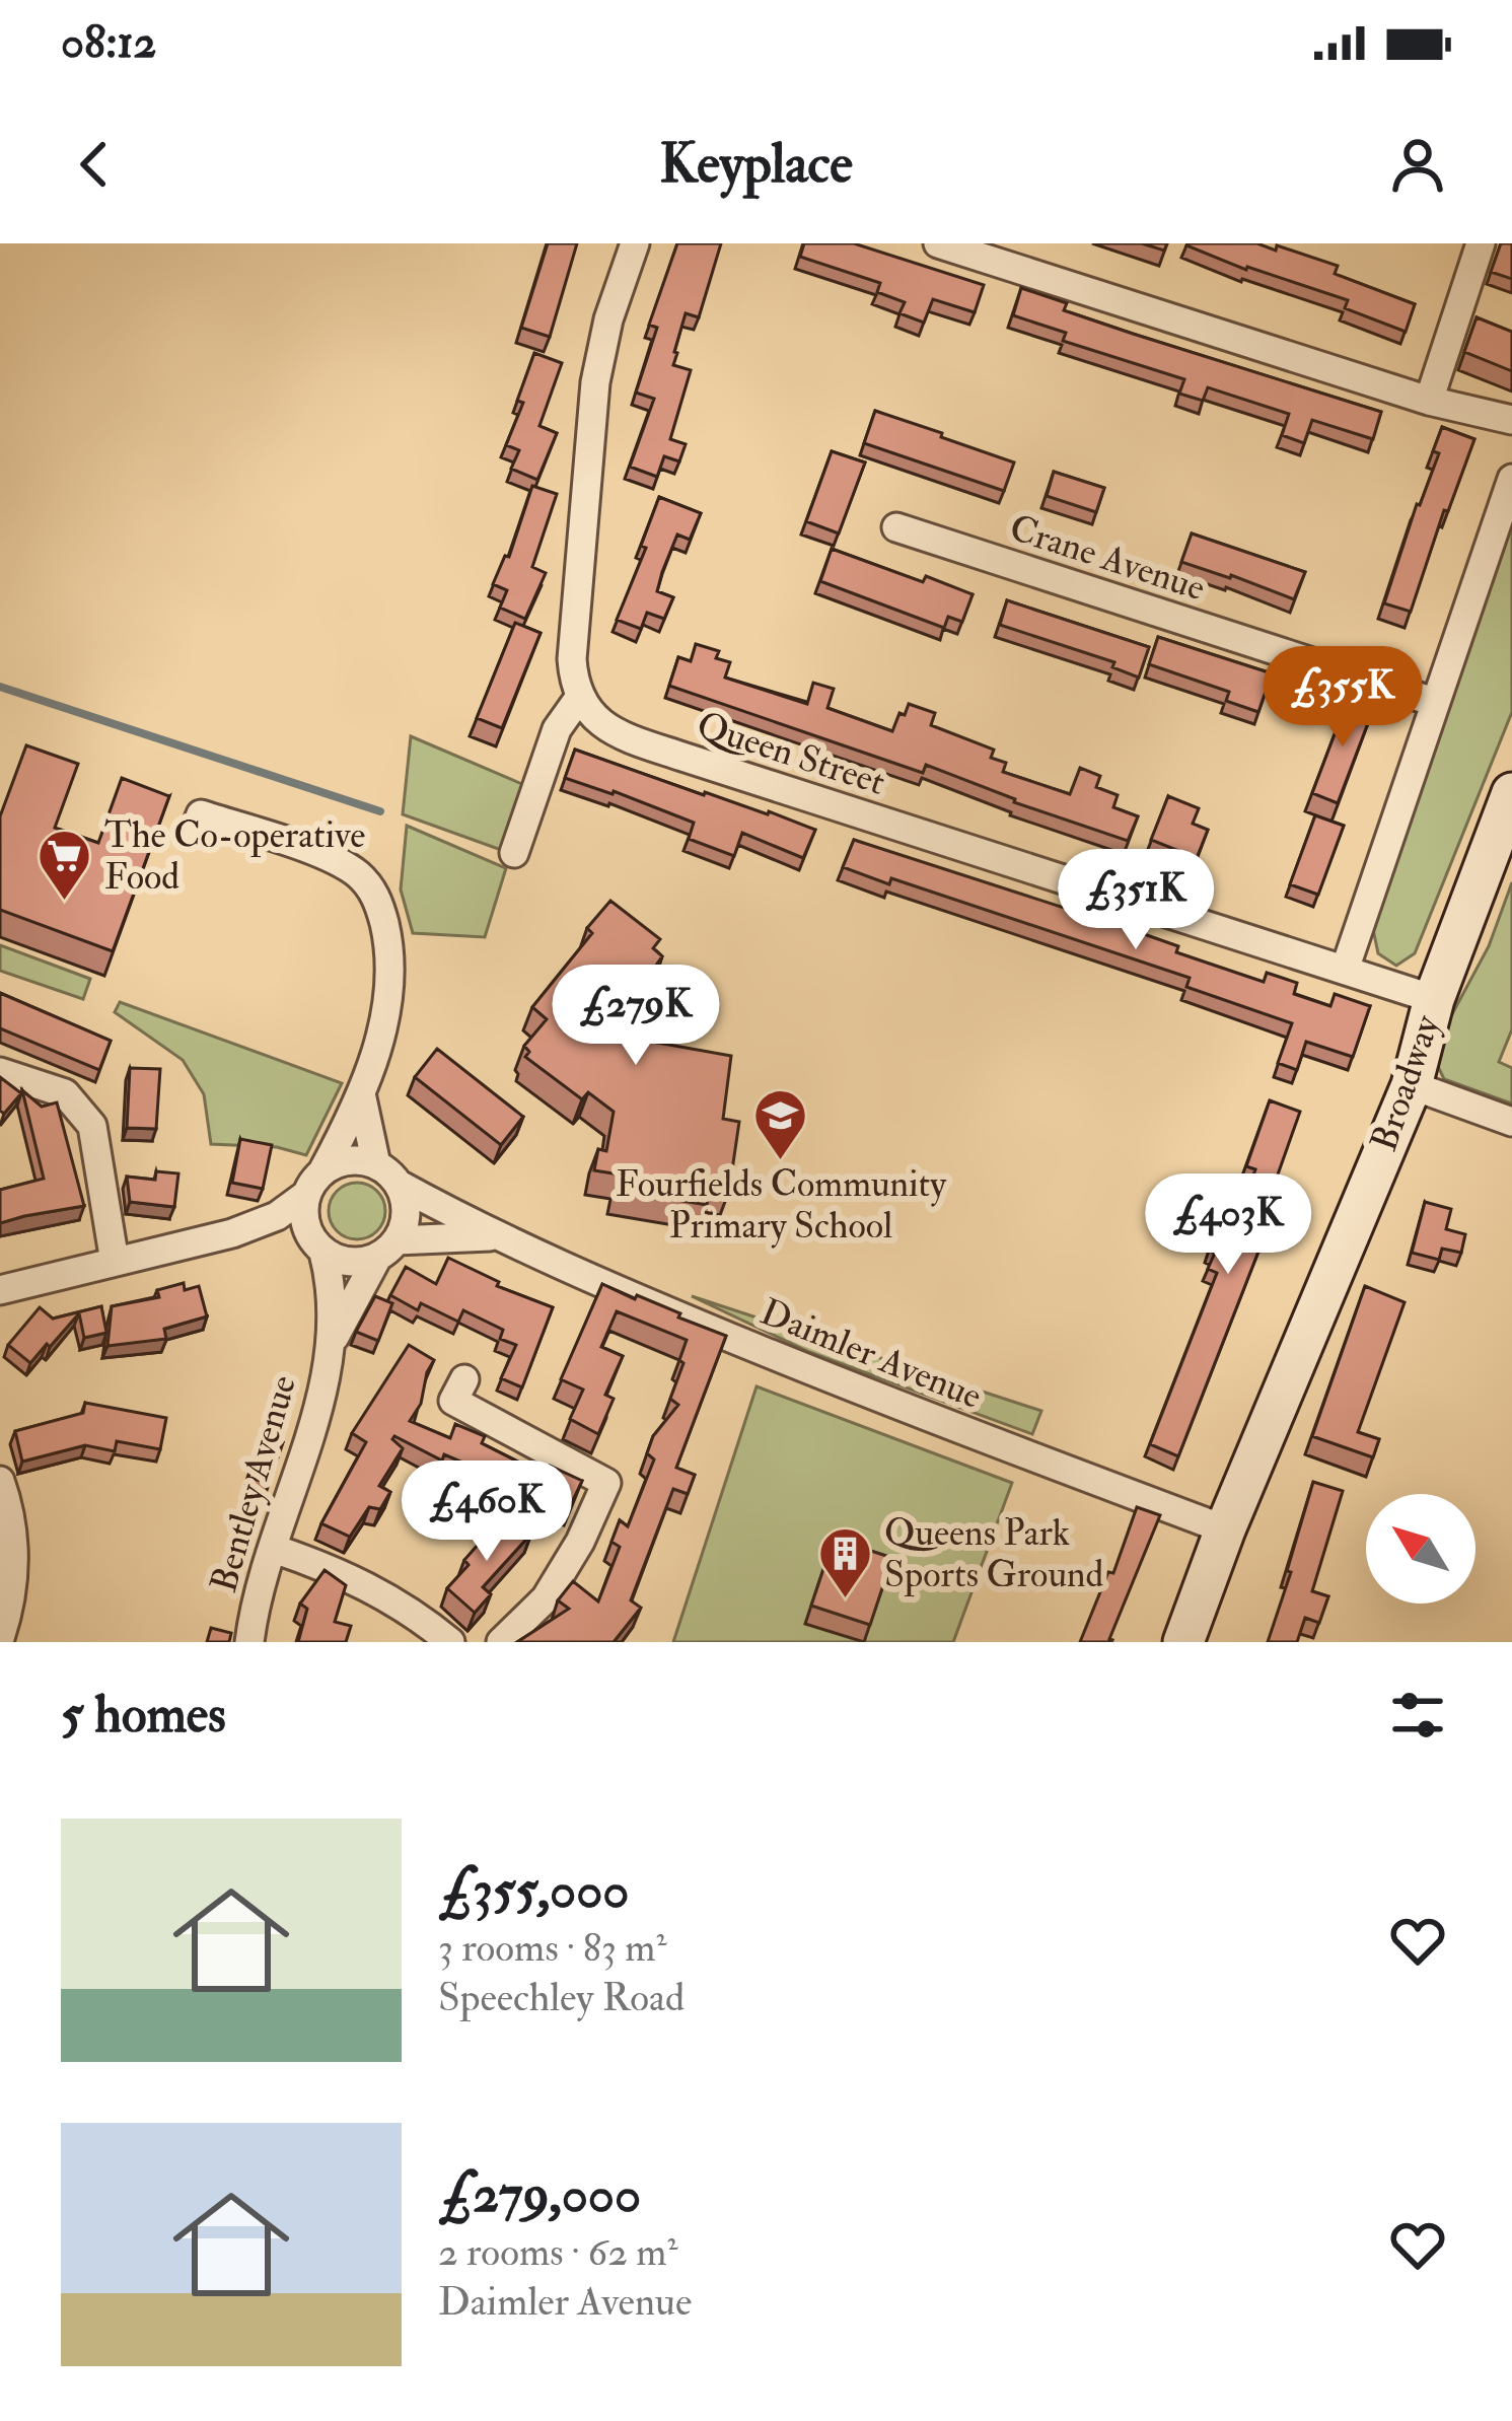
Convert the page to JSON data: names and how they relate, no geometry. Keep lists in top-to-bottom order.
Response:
{
  "streets": {
    "main road": ["Broadway"],
    "street": [
      "Crane Avenue",
      "Queen Street",
      "Daimler Avenue",
      "Bentley Avenue"
    ]
  },
  "crossings": [
    ["Queen Street", "Broadway"],
    ["Broadway", "Daimler Avenue"],
    ["Daimler Avenue", "Bentley Avenue"]
  ],
  "places": {
    "supermarket": ["The Co-operative Food"],
    "school or university": ["Fourfields Community Primary School"],
    "building": ["Queens Park Sports Ground"]
  },
  "north": "top left",
  "page": {
    "status": "08:12",
    "header": "Keyplace",
    "price": [
      "£355K",
      "£351K",
      "£279K",
      "£403K",
      "£460K"
    ],
    "heading": "5 homes",
    "list": [
      {
        "name": "£355,000",
        "note": "3 rooms · 83 m² · Speechley Road"
      },
      {
        "name": "£279,000",
        "note": "2 rooms · 62 m² · Daimler Avenue"
      }
    ]
  }
}
